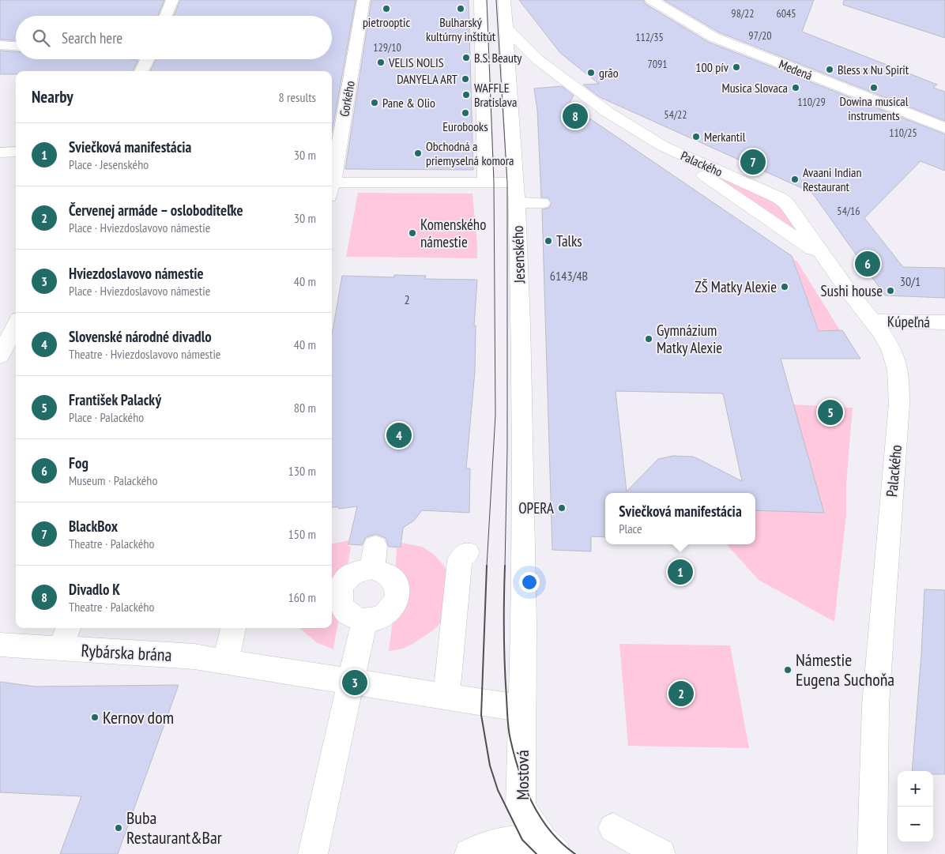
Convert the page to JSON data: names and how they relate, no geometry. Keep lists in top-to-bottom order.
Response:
{
  "streets": {
    "street": [
      "Medená",
      "Gorkého",
      "Palackého",
      "Jesenského",
      "Kúpeľná",
      "Rybárska brána",
      "Mostová"
    ]
  },
  "crossings": [
    ["Palackého", "Jesenského"],
    ["Palackého", "Kúpeľná"],
    ["Jesenského", "Mostová"],
    ["Rybárska brána", "Mostová"]
  ],
  "places": [
    "pietrooptic",
    "Bulharský kultúrny inštitút",
    "B.S. Beauty",
    "VELIS NOLIS",
    "100 pív",
    "Bless x Nu Spirit",
    "grão",
    "DANYELA ART",
    "Musica Slovaca",
    "Dowina musical instruments",
    "WAFFLE Bratislava",
    "Pane & Olio",
    "Eurobooks",
    "Merkantil",
    "Obchodná a priemyselná komora",
    "Avaani Indian Restaurant",
    "Komenského námestie",
    "Talks",
    "ZŠ Matky Alexie",
    "Sushi house",
    "Gymnázium Matky Alexie",
    "OPERA",
    "Námestie Eugena Suchoňa",
    "Kernov dom",
    "Buba Restaurant&Bar"
  ],
  "house_numbers": [
    "98/22",
    "6045",
    "97/20",
    "112/35",
    "129/10",
    "7091",
    "110/29",
    "54/22",
    "110/25",
    "54/16",
    "6143/4B",
    "30/1",
    "2"
  ],
  "page": {
    "search": "Search here",
    "heading": ["Nearby", "8 results"],
    "pins": [
      "8",
      "7",
      "6",
      "5",
      "4",
      "1",
      "3",
      "2"
    ],
    "list": [
      {
        "mark": "1",
        "name": "Sviečková manifestácia",
        "note": "Place · Jesenského",
        "value": "30 m"
      },
      {
        "mark": "2",
        "name": "Červenej armáde – osloboditeľke",
        "note": "Place · Hviezdoslavovo námestie",
        "value": "30 m"
      },
      {
        "mark": "3",
        "name": "Hviezdoslavovo námestie",
        "note": "Place · Hviezdoslavovo námestie",
        "value": "40 m"
      },
      {
        "mark": "4",
        "name": "Slovenské národné divadlo",
        "note": "Theatre · Hviezdoslavovo námestie",
        "value": "40 m"
      },
      {
        "mark": "5",
        "name": "František Palacký",
        "note": "Place · Palackého",
        "value": "80 m"
      },
      {
        "mark": "6",
        "name": "Fog",
        "note": "Museum · Palackého",
        "value": "130 m"
      },
      {
        "mark": "7",
        "name": "BlackBox",
        "note": "Theatre · Palackého",
        "value": "150 m"
      },
      {
        "mark": "8",
        "name": "Divadlo K",
        "note": "Theatre · Palackého",
        "value": "160 m"
      }
    ],
    "popup": ["Sviečková manifestácia", "Place"],
    "map_buttons": ["+", "−"]
  }
}
